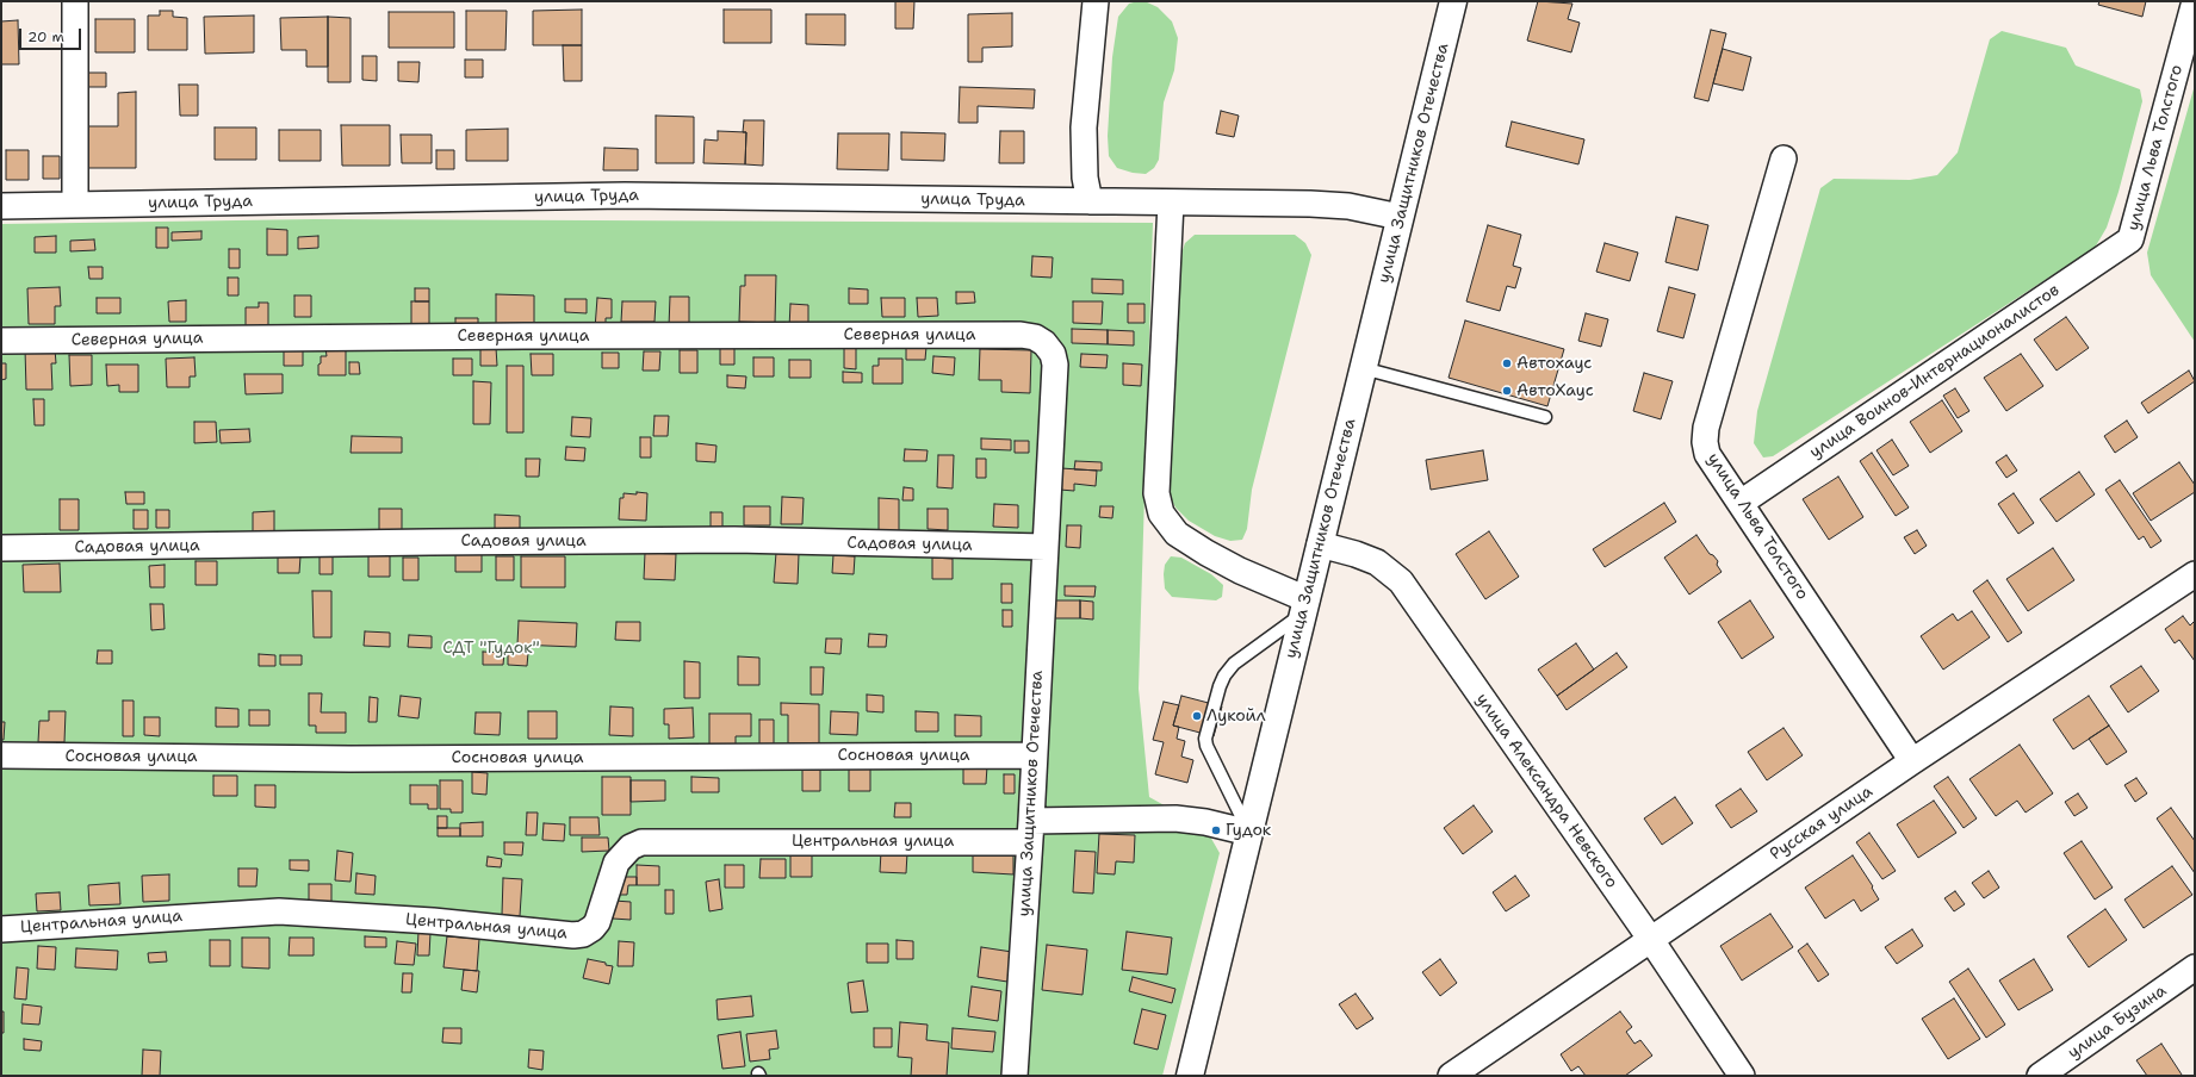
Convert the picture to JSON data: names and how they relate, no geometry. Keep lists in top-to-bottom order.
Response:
{
  "streets": {
    "main road": ["улица Защитников Отечества"],
    "street": [
      "улица Льва Толстого",
      "улица Труда",
      "Северная улица",
      "улица Воинов-Интернационалистов",
      "Садовая улица",
      "Сосновая улица",
      "улица Александра Невского",
      "Русская улица",
      "Центральная улица",
      "улица Бузина"
    ]
  },
  "crossings": [
    ["улица Льва Толстого", "улица Воинов-Интернационалистов"],
    ["улица Льва Толстого", "Русская улица"],
    ["улица Защитников Отечества", "улица Труда"],
    ["улица Защитников Отечества", "Северная улица"],
    ["улица Защитников Отечества", "Садовая улица"],
    ["улица Защитников Отечества", "Сосновая улица"],
    ["улица Защитников Отечества", "улица Александра Невского"],
    ["улица Защитников Отечества", "Центральная улица"],
    ["улица Александра Невского", "Русская улица"]
  ],
  "parks": ["СДТ \"Гудок\""],
  "places": [
    "Автохаус",
    "АвтоХаус",
    "Лукойл",
    "Гудок"
  ],
  "scale_bar": "20 m"
}
